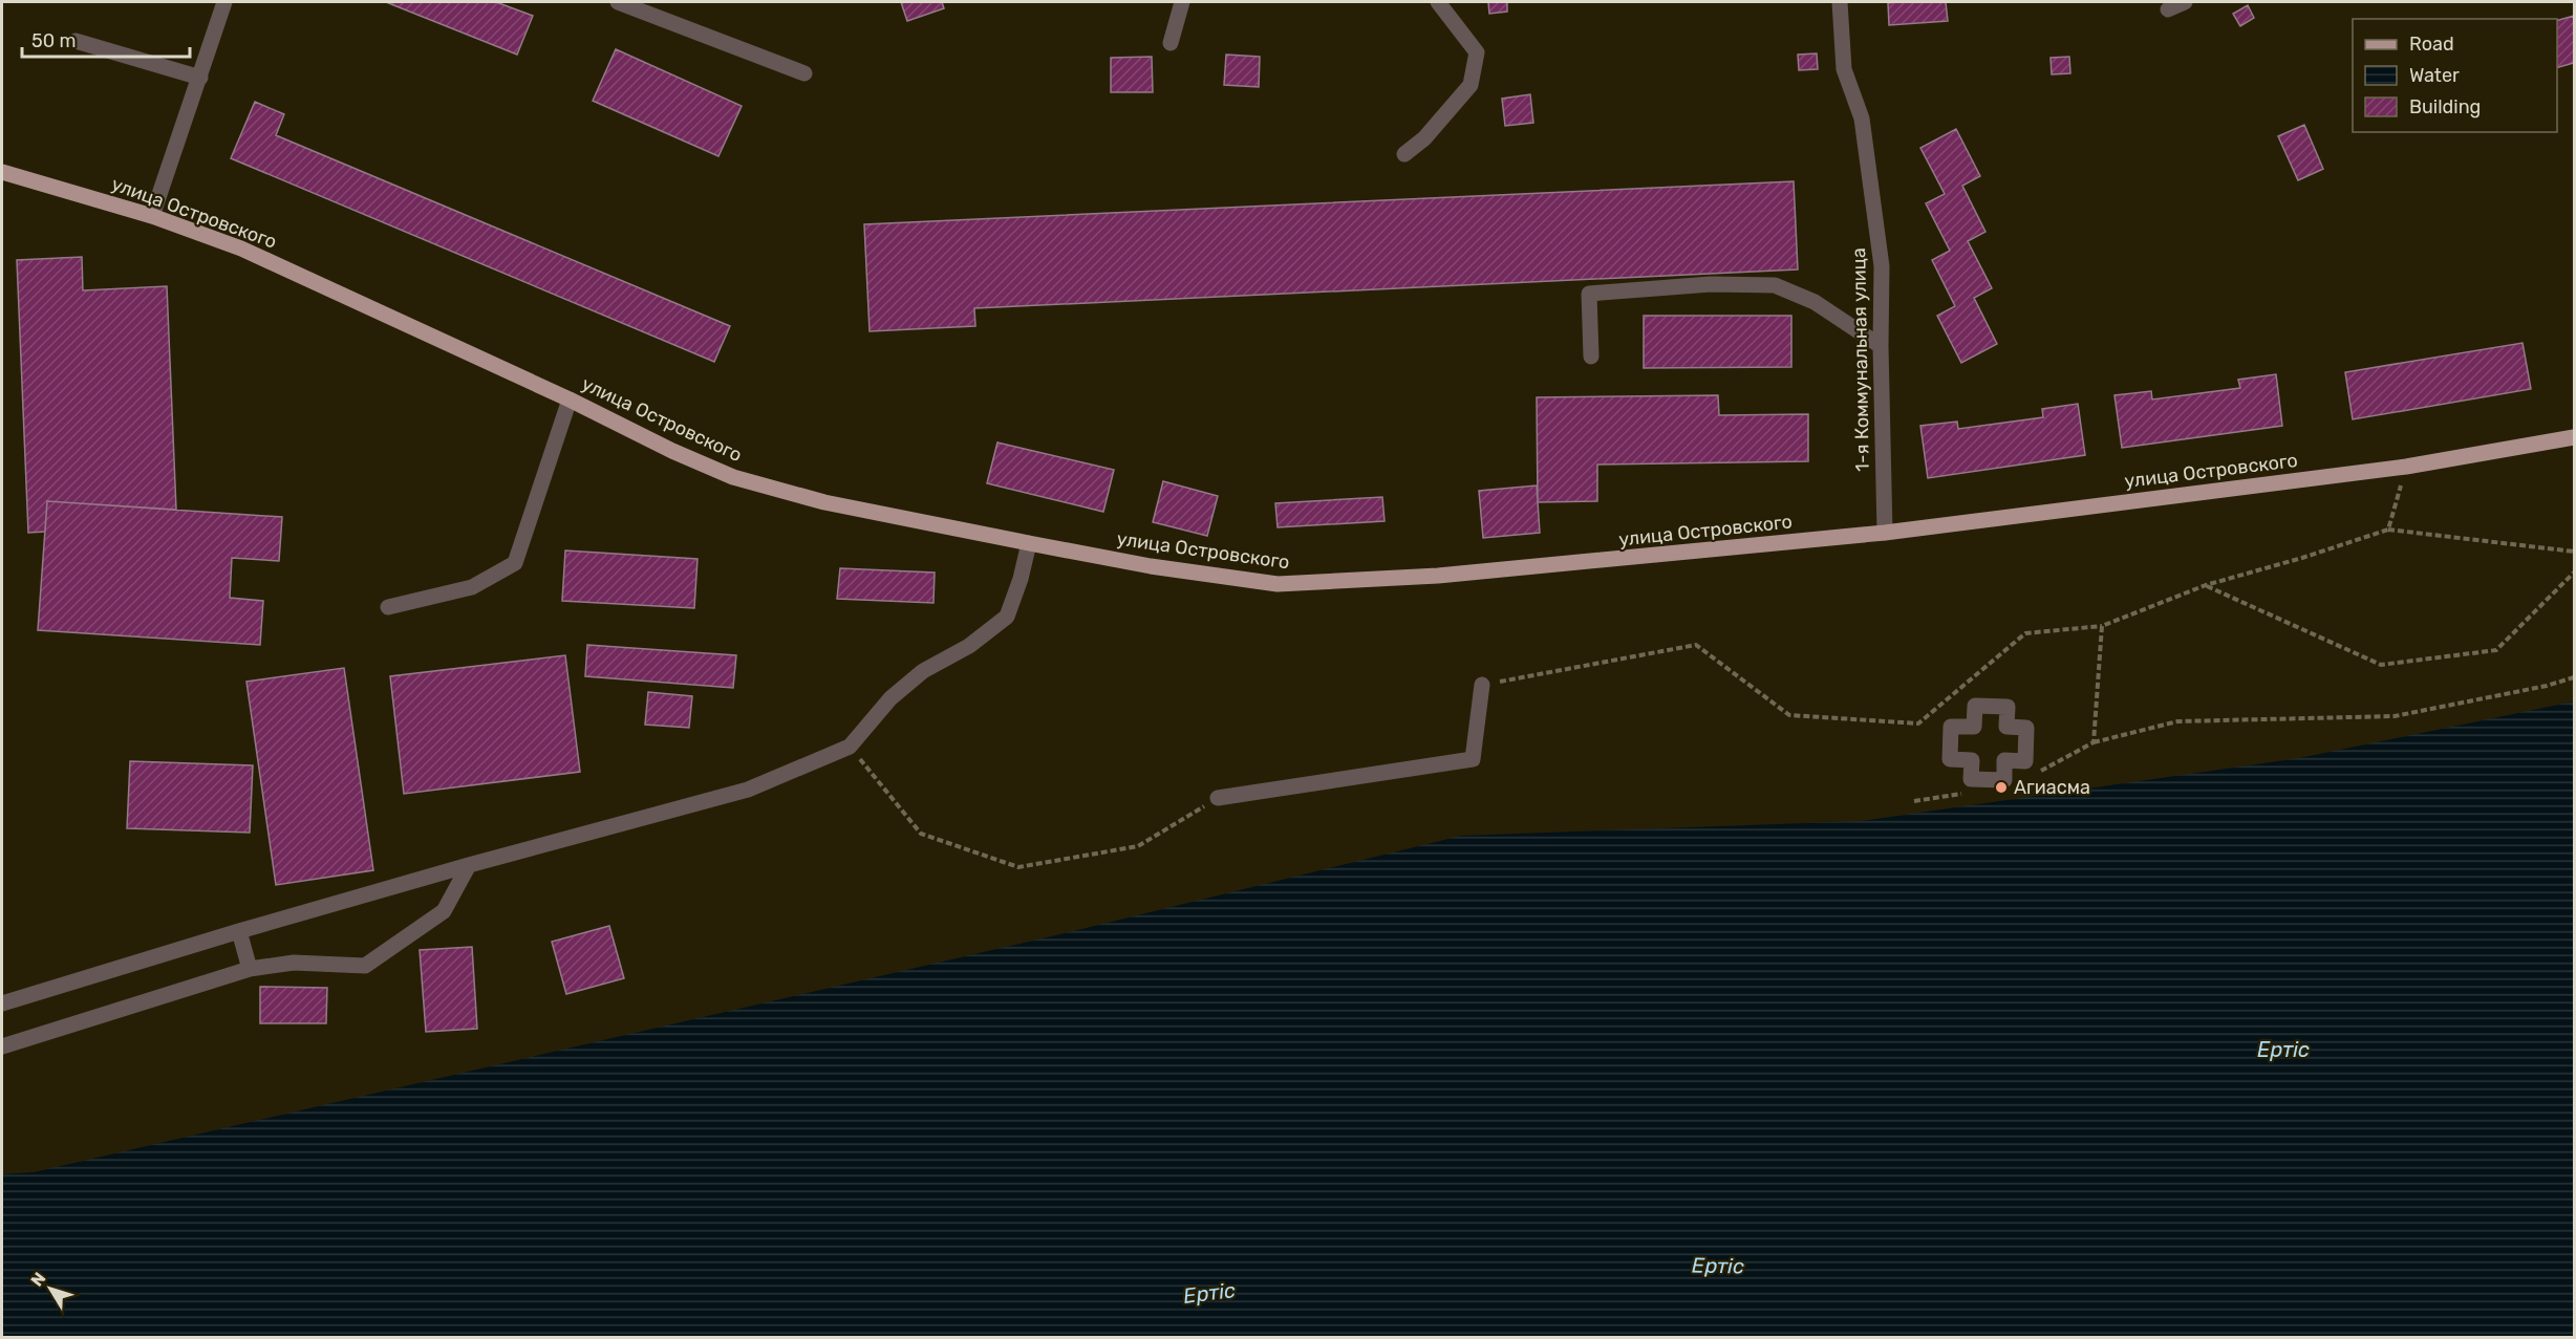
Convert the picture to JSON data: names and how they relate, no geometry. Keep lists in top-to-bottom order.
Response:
{
  "streets": {
    "main road": ["улица Островского"],
    "street": ["1-я Коммунальная улица"]
  },
  "crossings": [
    ["улица Островского", "1-я Коммунальная улица"]
  ],
  "water": ["Ертіс"],
  "places": ["Агиасма"],
  "legend": ["Road", "Water", "Building"],
  "scale_bar": "50 m",
  "north": "top left"
}
